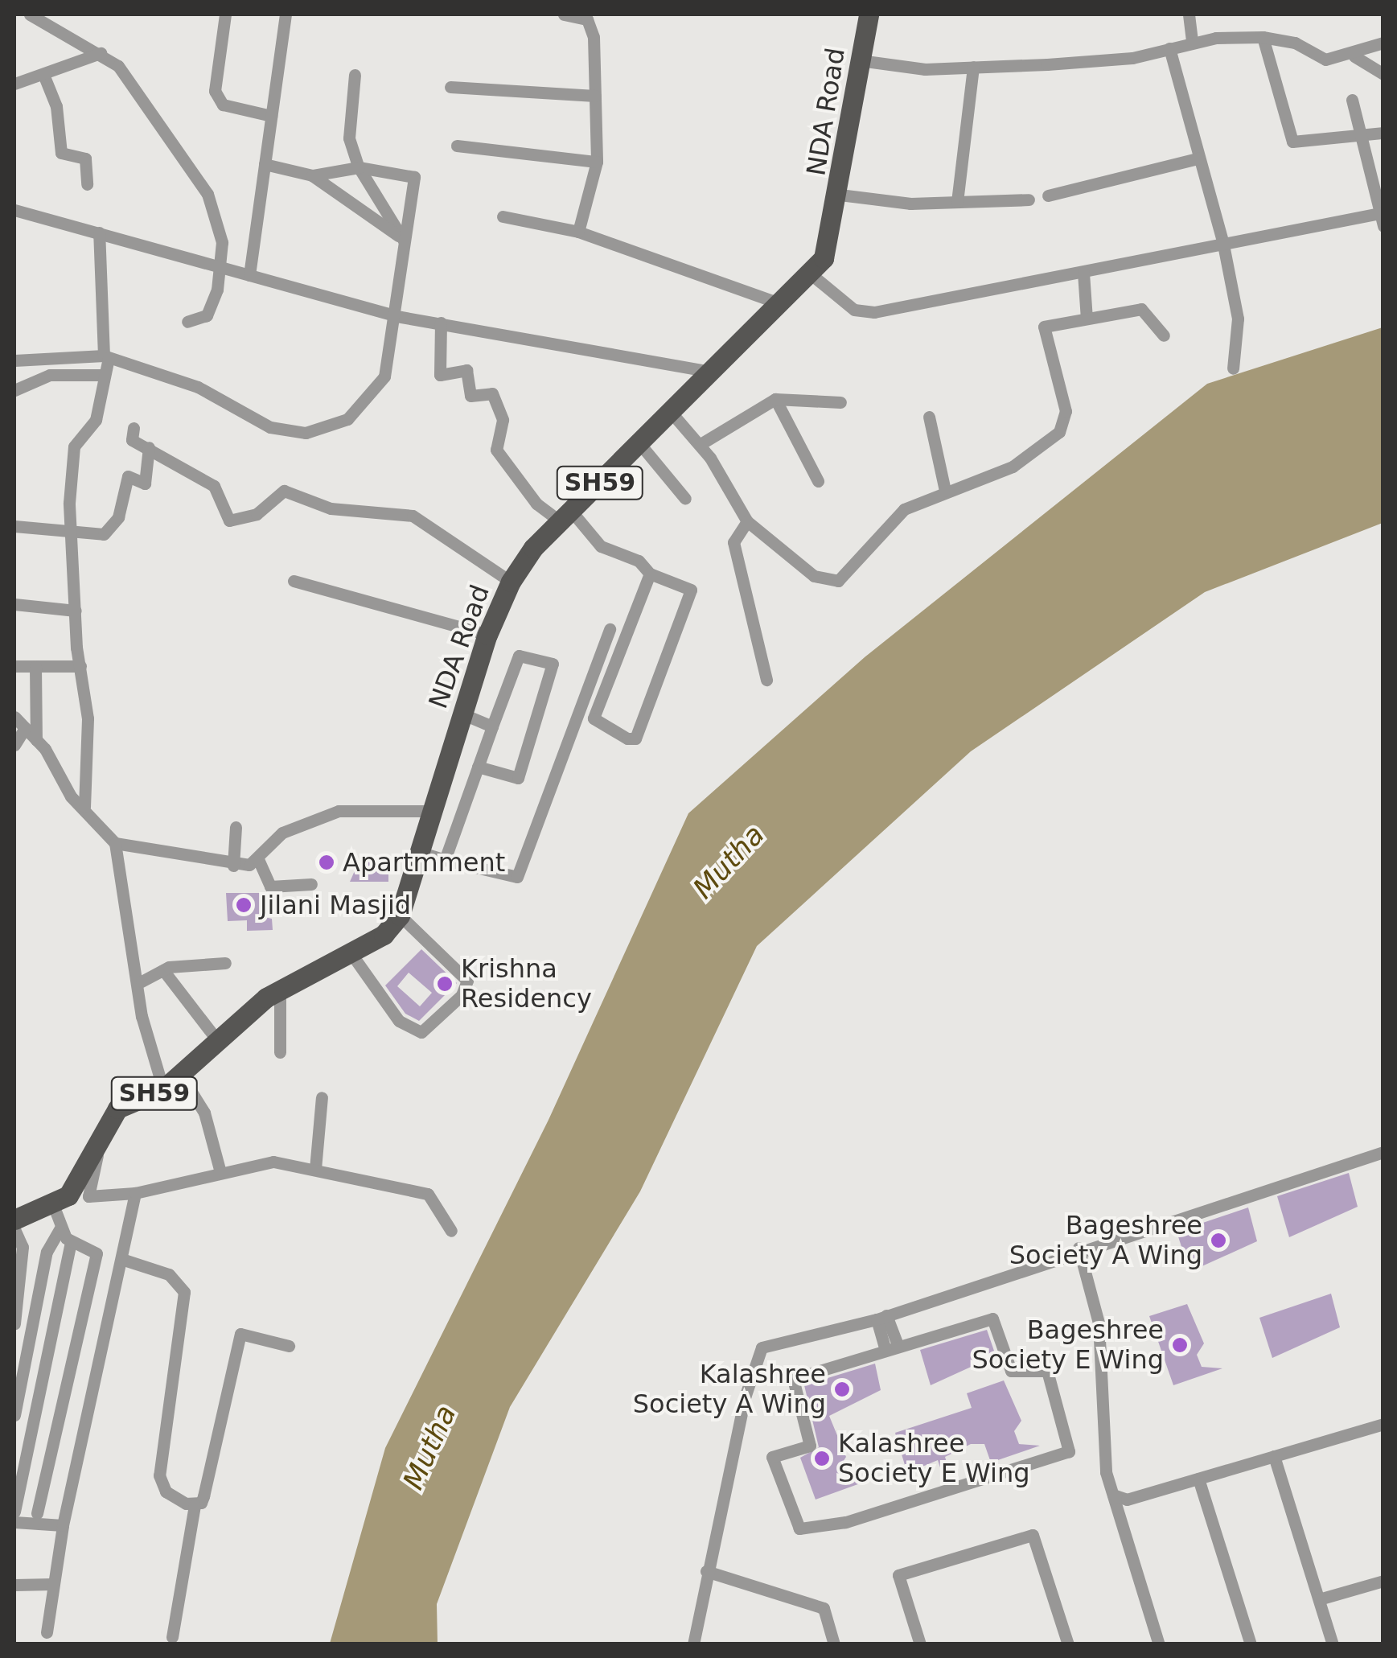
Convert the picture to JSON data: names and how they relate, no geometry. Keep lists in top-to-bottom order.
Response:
{
  "streets": {
    "main road": ["NDA Road", "SH59"]
  },
  "crossings": [
    ["NDA Road", "SH59"]
  ],
  "water": ["Mutha"],
  "places": [
    "Apartmment",
    "Jilani Masjid",
    "Krishna Residency",
    "Bageshree Society A Wing",
    "Bageshree Society E Wing",
    "Kalashree Society A Wing",
    "Kalashree Society E Wing"
  ]
}
